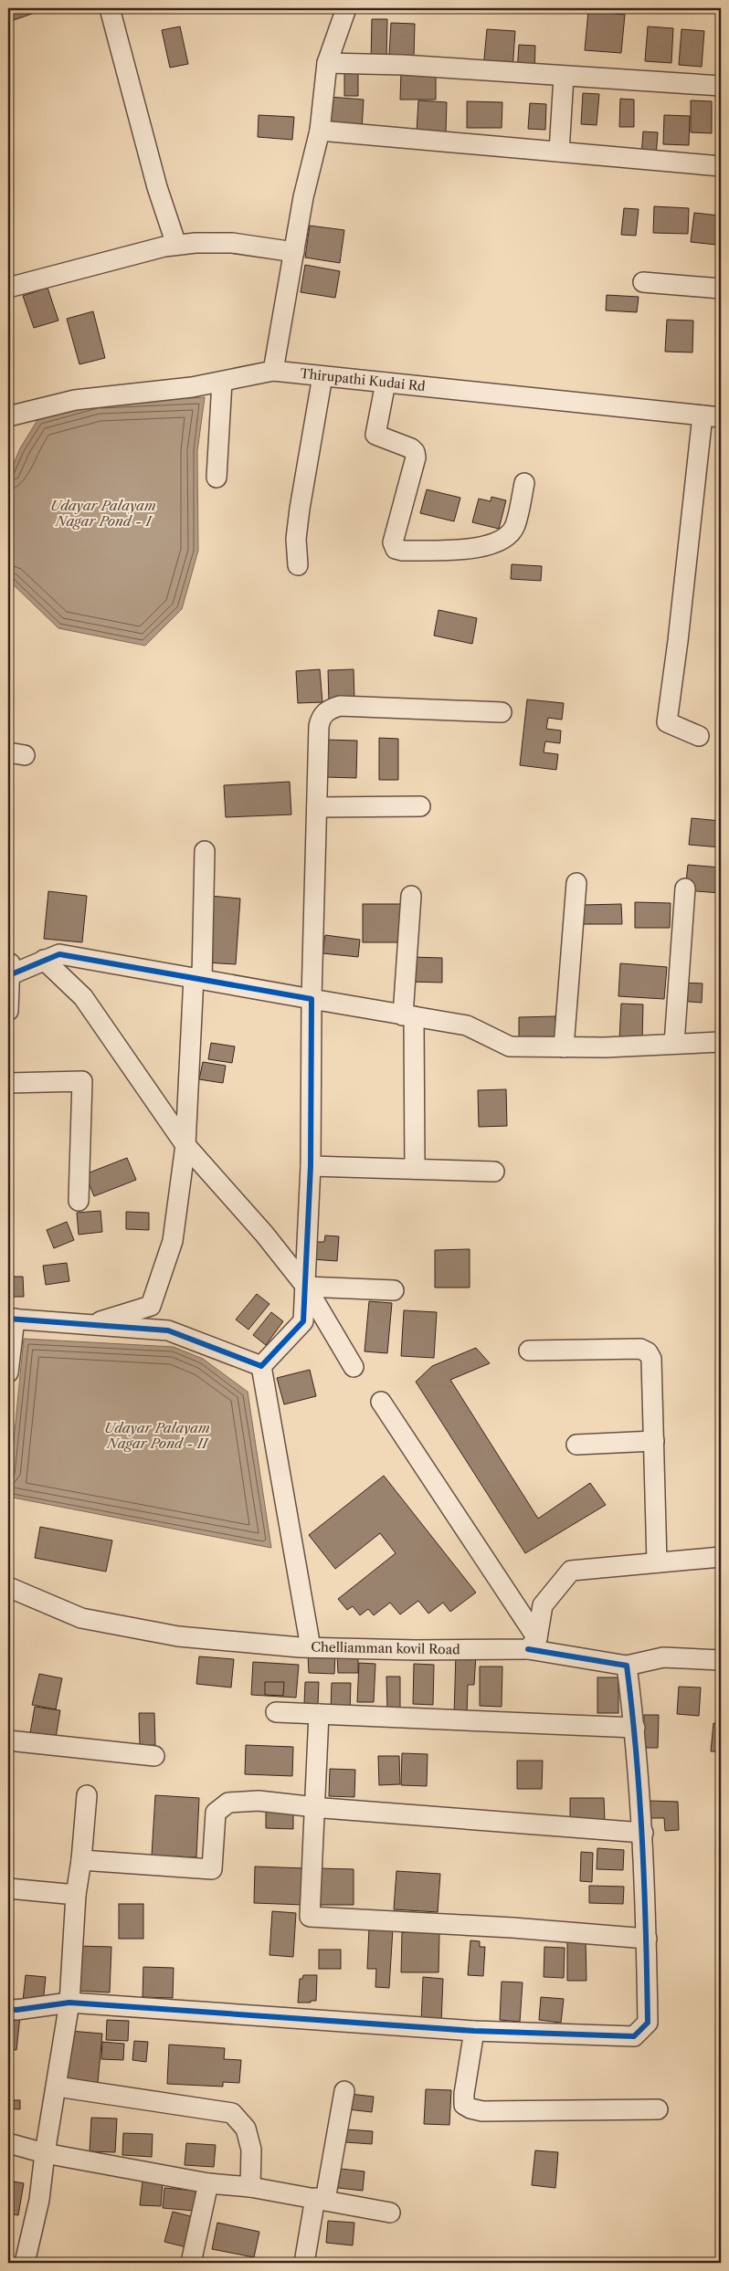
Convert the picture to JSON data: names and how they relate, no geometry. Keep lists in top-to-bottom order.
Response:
{
  "streets": {
    "street": ["Thirupathi Kudai Rd", "Chelliamman kovil Road"]
  },
  "water": ["Udayar Palayam Nagar Pond - I", "Udayar Palayam Nagar Pond - II"]
}
